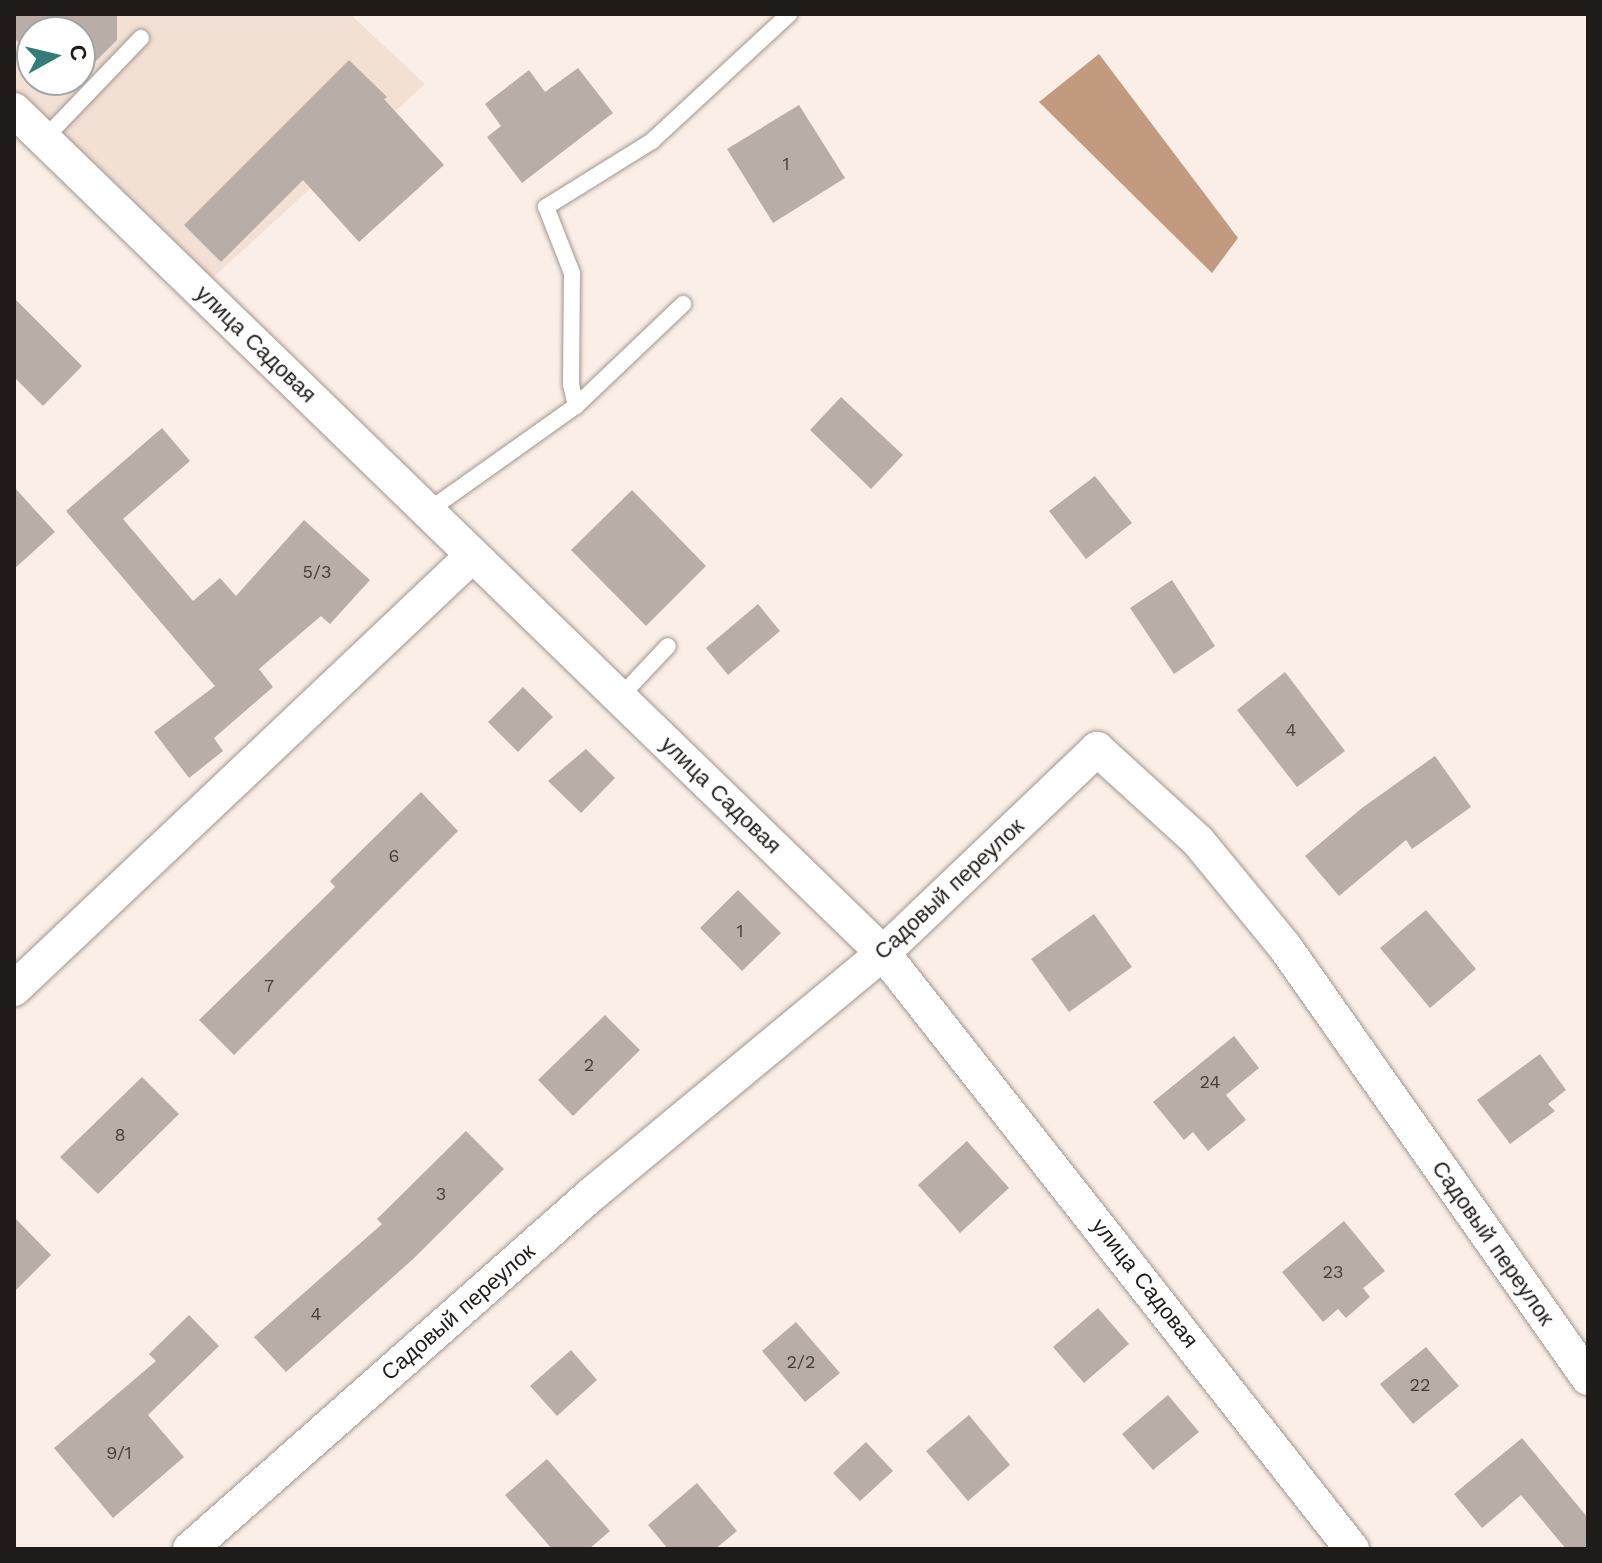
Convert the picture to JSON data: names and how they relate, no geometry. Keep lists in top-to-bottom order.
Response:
{
  "streets": {
    "street": ["улица Садовая", "Садовый переулок"]
  },
  "crossings": [
    ["улица Садовая", "Садовый переулок"]
  ],
  "house_numbers": [
    "1",
    "5/3",
    "4",
    "6",
    "1",
    "7",
    "2",
    "24",
    "8",
    "3",
    "23",
    "4",
    "2/2",
    "22",
    "9/1"
  ],
  "north": "right"
}
